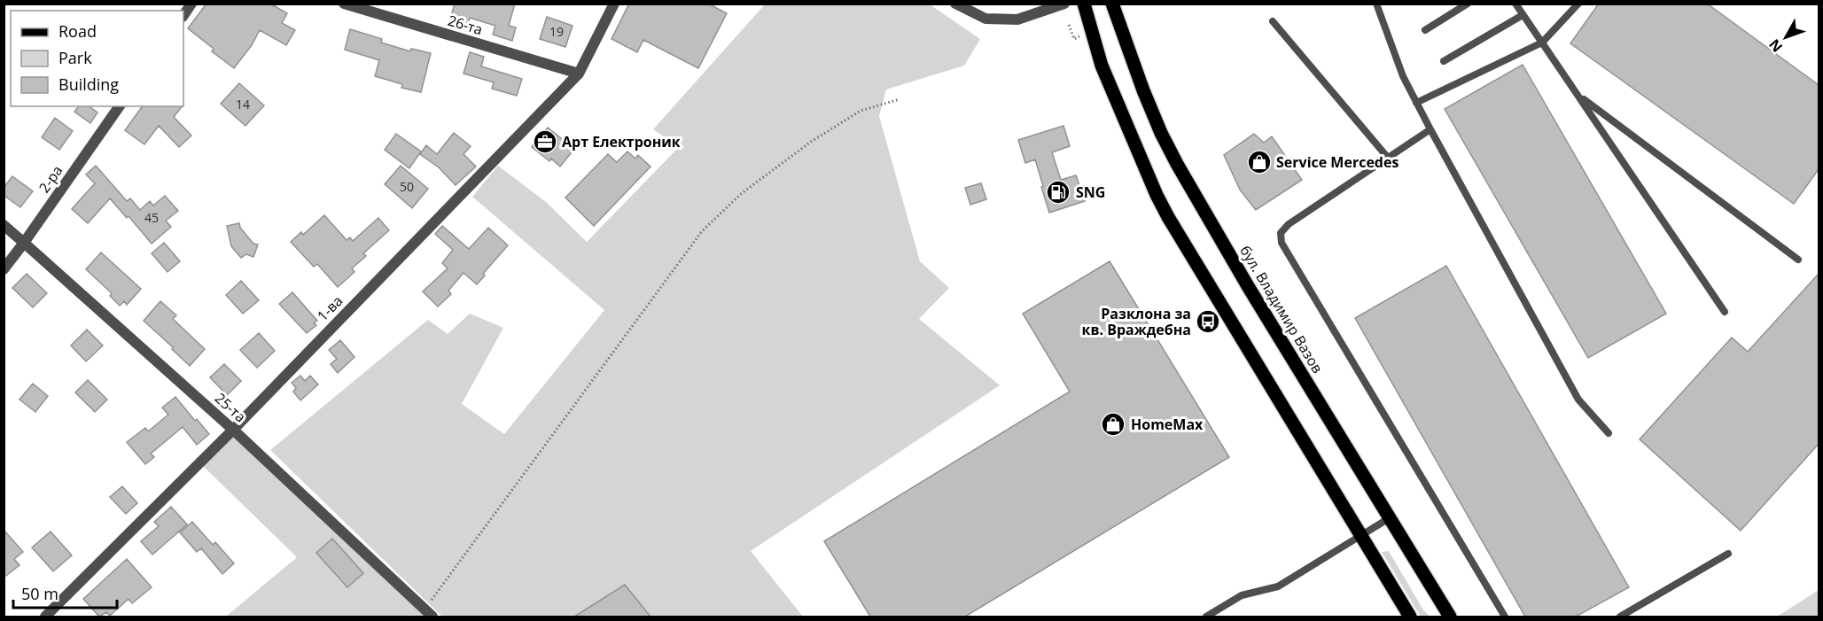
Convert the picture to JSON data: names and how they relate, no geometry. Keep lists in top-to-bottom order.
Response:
{
  "streets": {
    "main road": ["бул. Владимир Вазов"],
    "street": [
      "26-та",
      "2-ра",
      "1-ва",
      "25-та"
    ]
  },
  "crossings": [
    ["26-та", "1-ва"],
    ["2-ра", "25-та"],
    ["1-ва", "25-та"]
  ],
  "places": {
    "office": ["Арт Електроник"],
    "shop": ["Service Mercedes", "HomeMax"],
    "fuel station": ["SNG"],
    "bus stop": ["Разклона за кв. Враждебна"]
  },
  "house_numbers": [
    "19",
    "14",
    "50",
    "45"
  ],
  "legend": ["Road", "Park", "Building"],
  "scale_bar": "50 m",
  "north": "bottom left"
}
